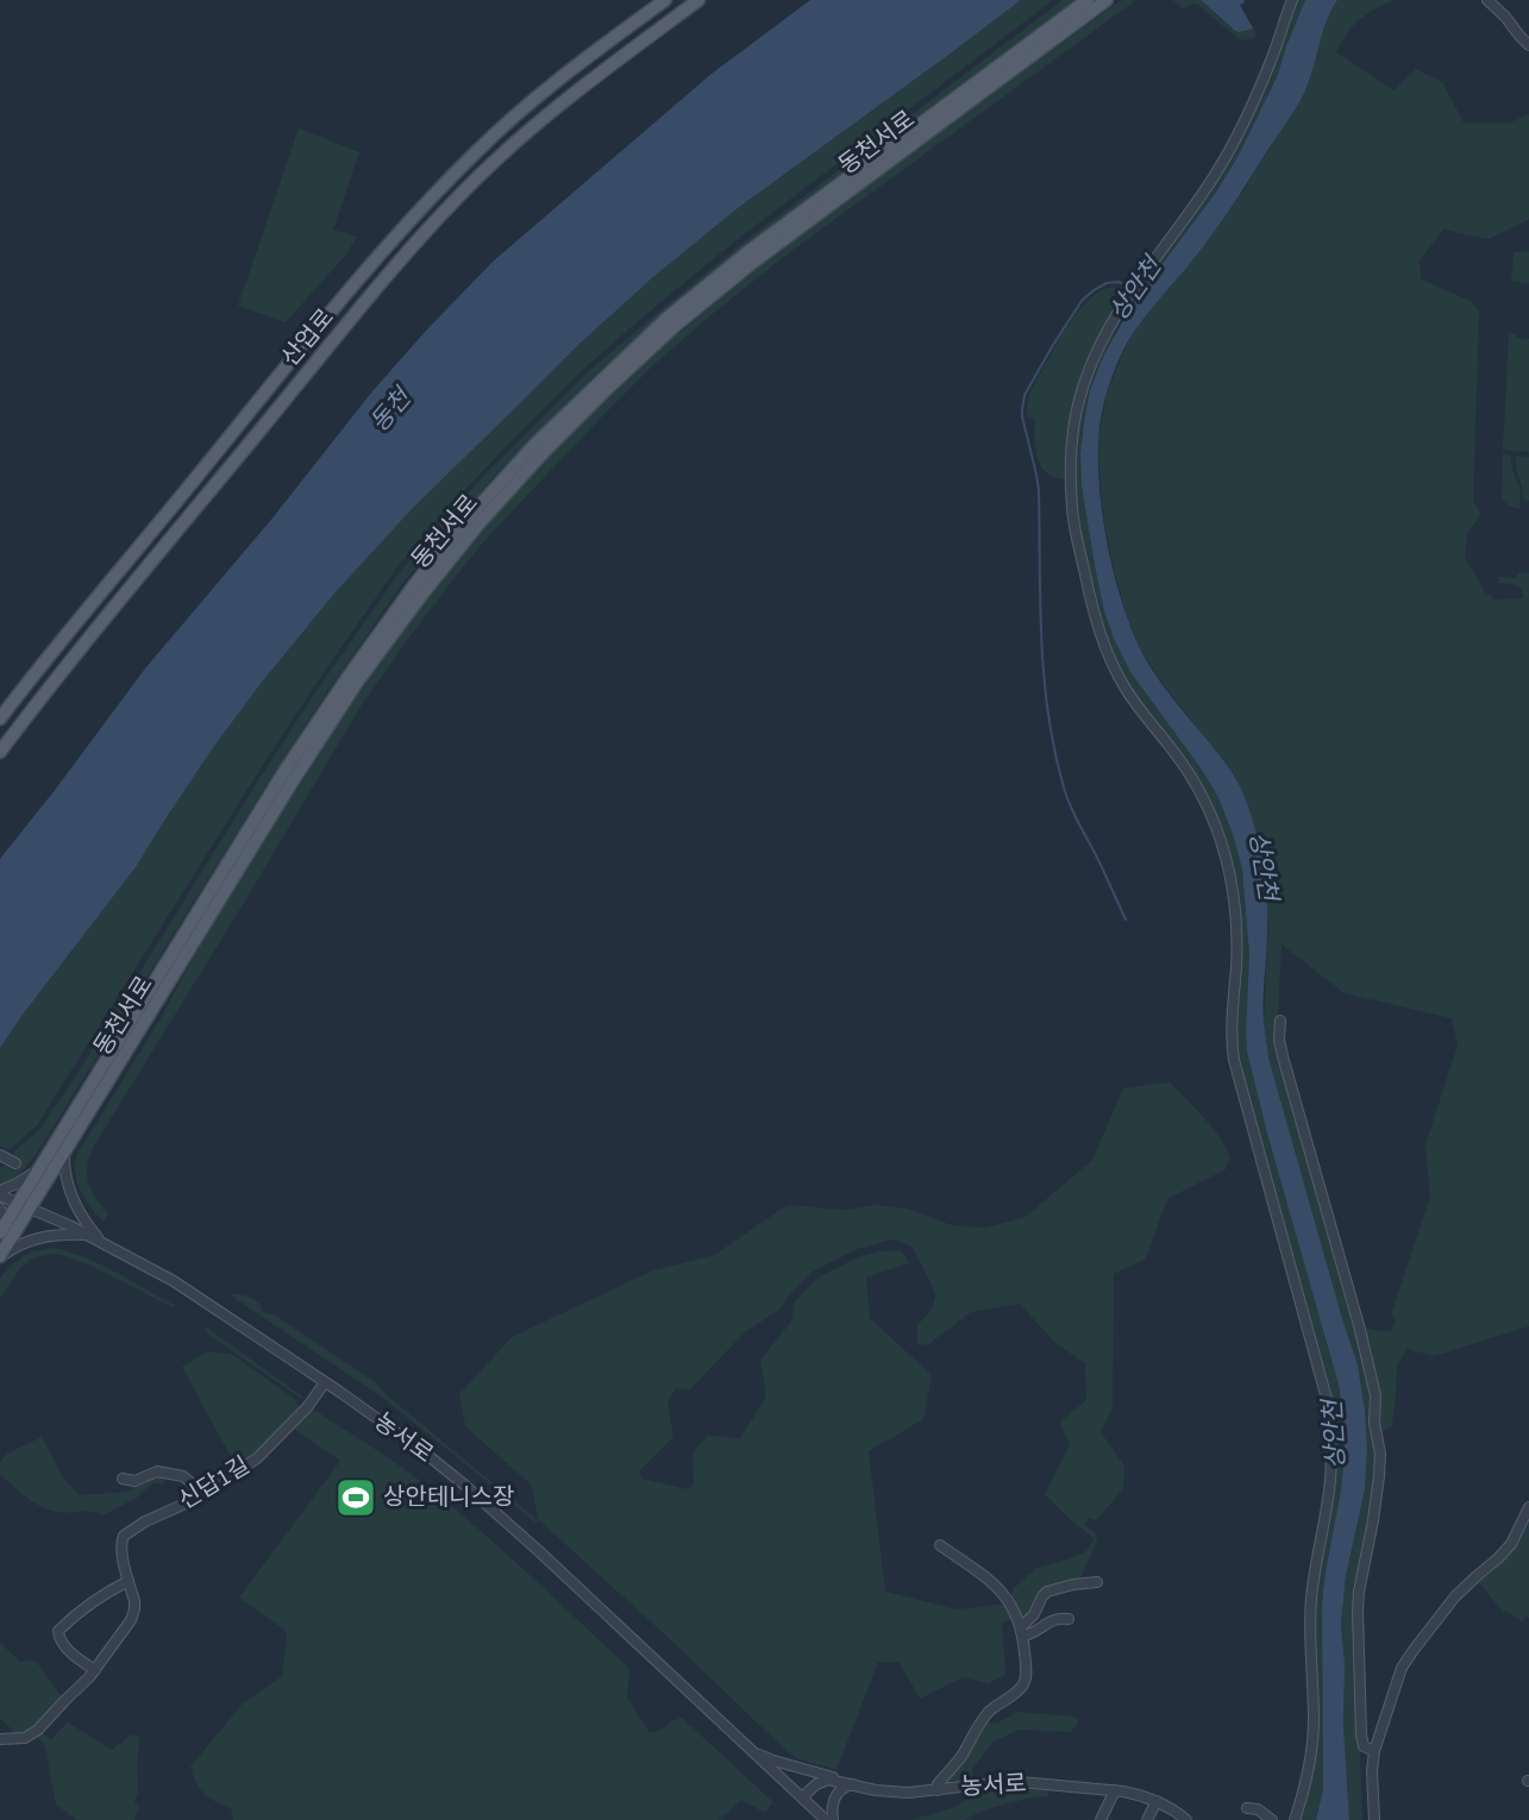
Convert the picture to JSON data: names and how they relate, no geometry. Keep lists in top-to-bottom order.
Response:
{
  "streets": {
    "main road": ["동천서로", "산업로"],
    "street": ["농서로", "신답1길"]
  },
  "crossings": [
    ["동천서로", "농서로"],
    ["농서로", "신답1길"]
  ],
  "water": ["상안천", "동천"],
  "places": {
    "sports": ["상안테니스장"]
  }
}
